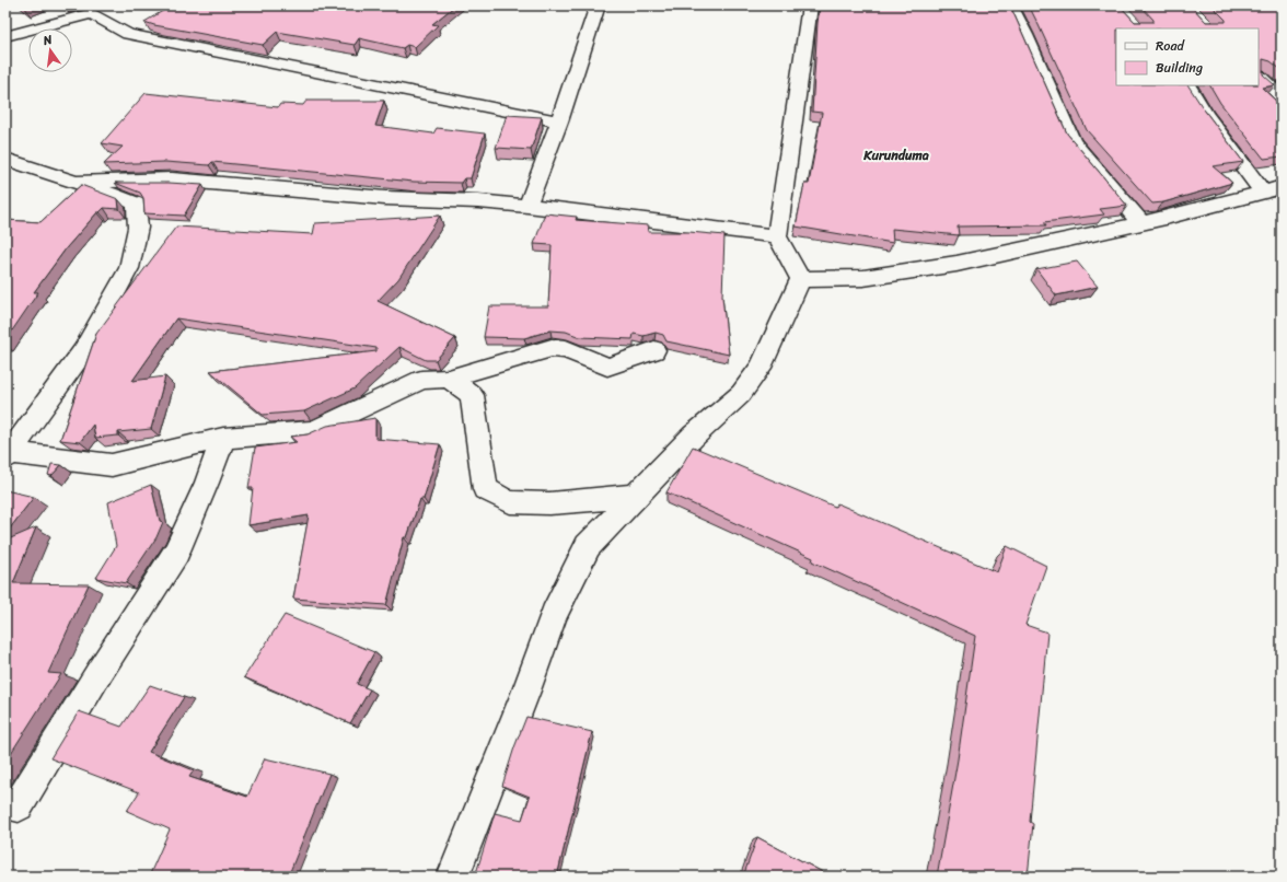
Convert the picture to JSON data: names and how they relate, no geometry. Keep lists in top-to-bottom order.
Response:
{
  "districts": ["Kurunduma"],
  "legend": ["Road", "Building"],
  "north": "top"
}
